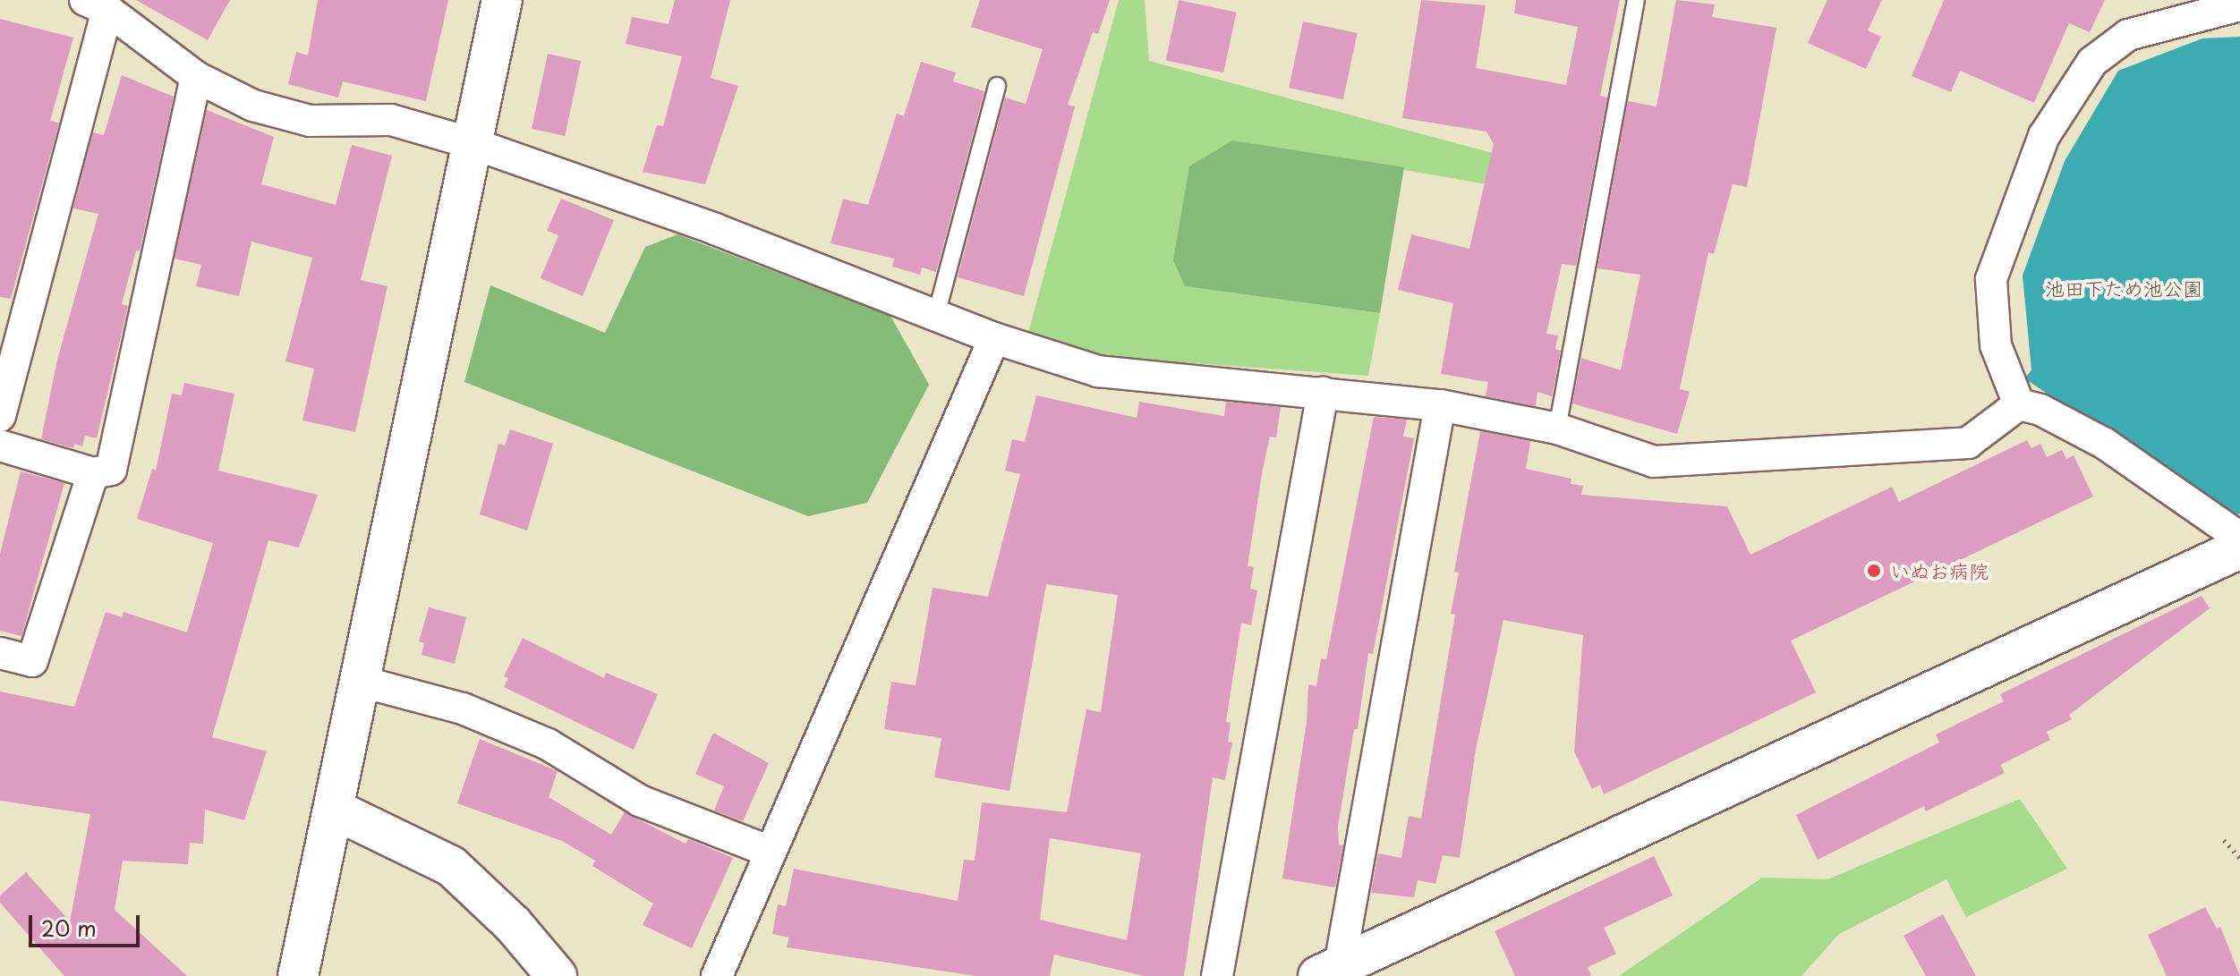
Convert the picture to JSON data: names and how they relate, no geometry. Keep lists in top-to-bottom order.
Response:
{
  "parks": ["池田下ため池公園"],
  "places": ["いぬお病院"],
  "scale_bar": "20 m"
}
